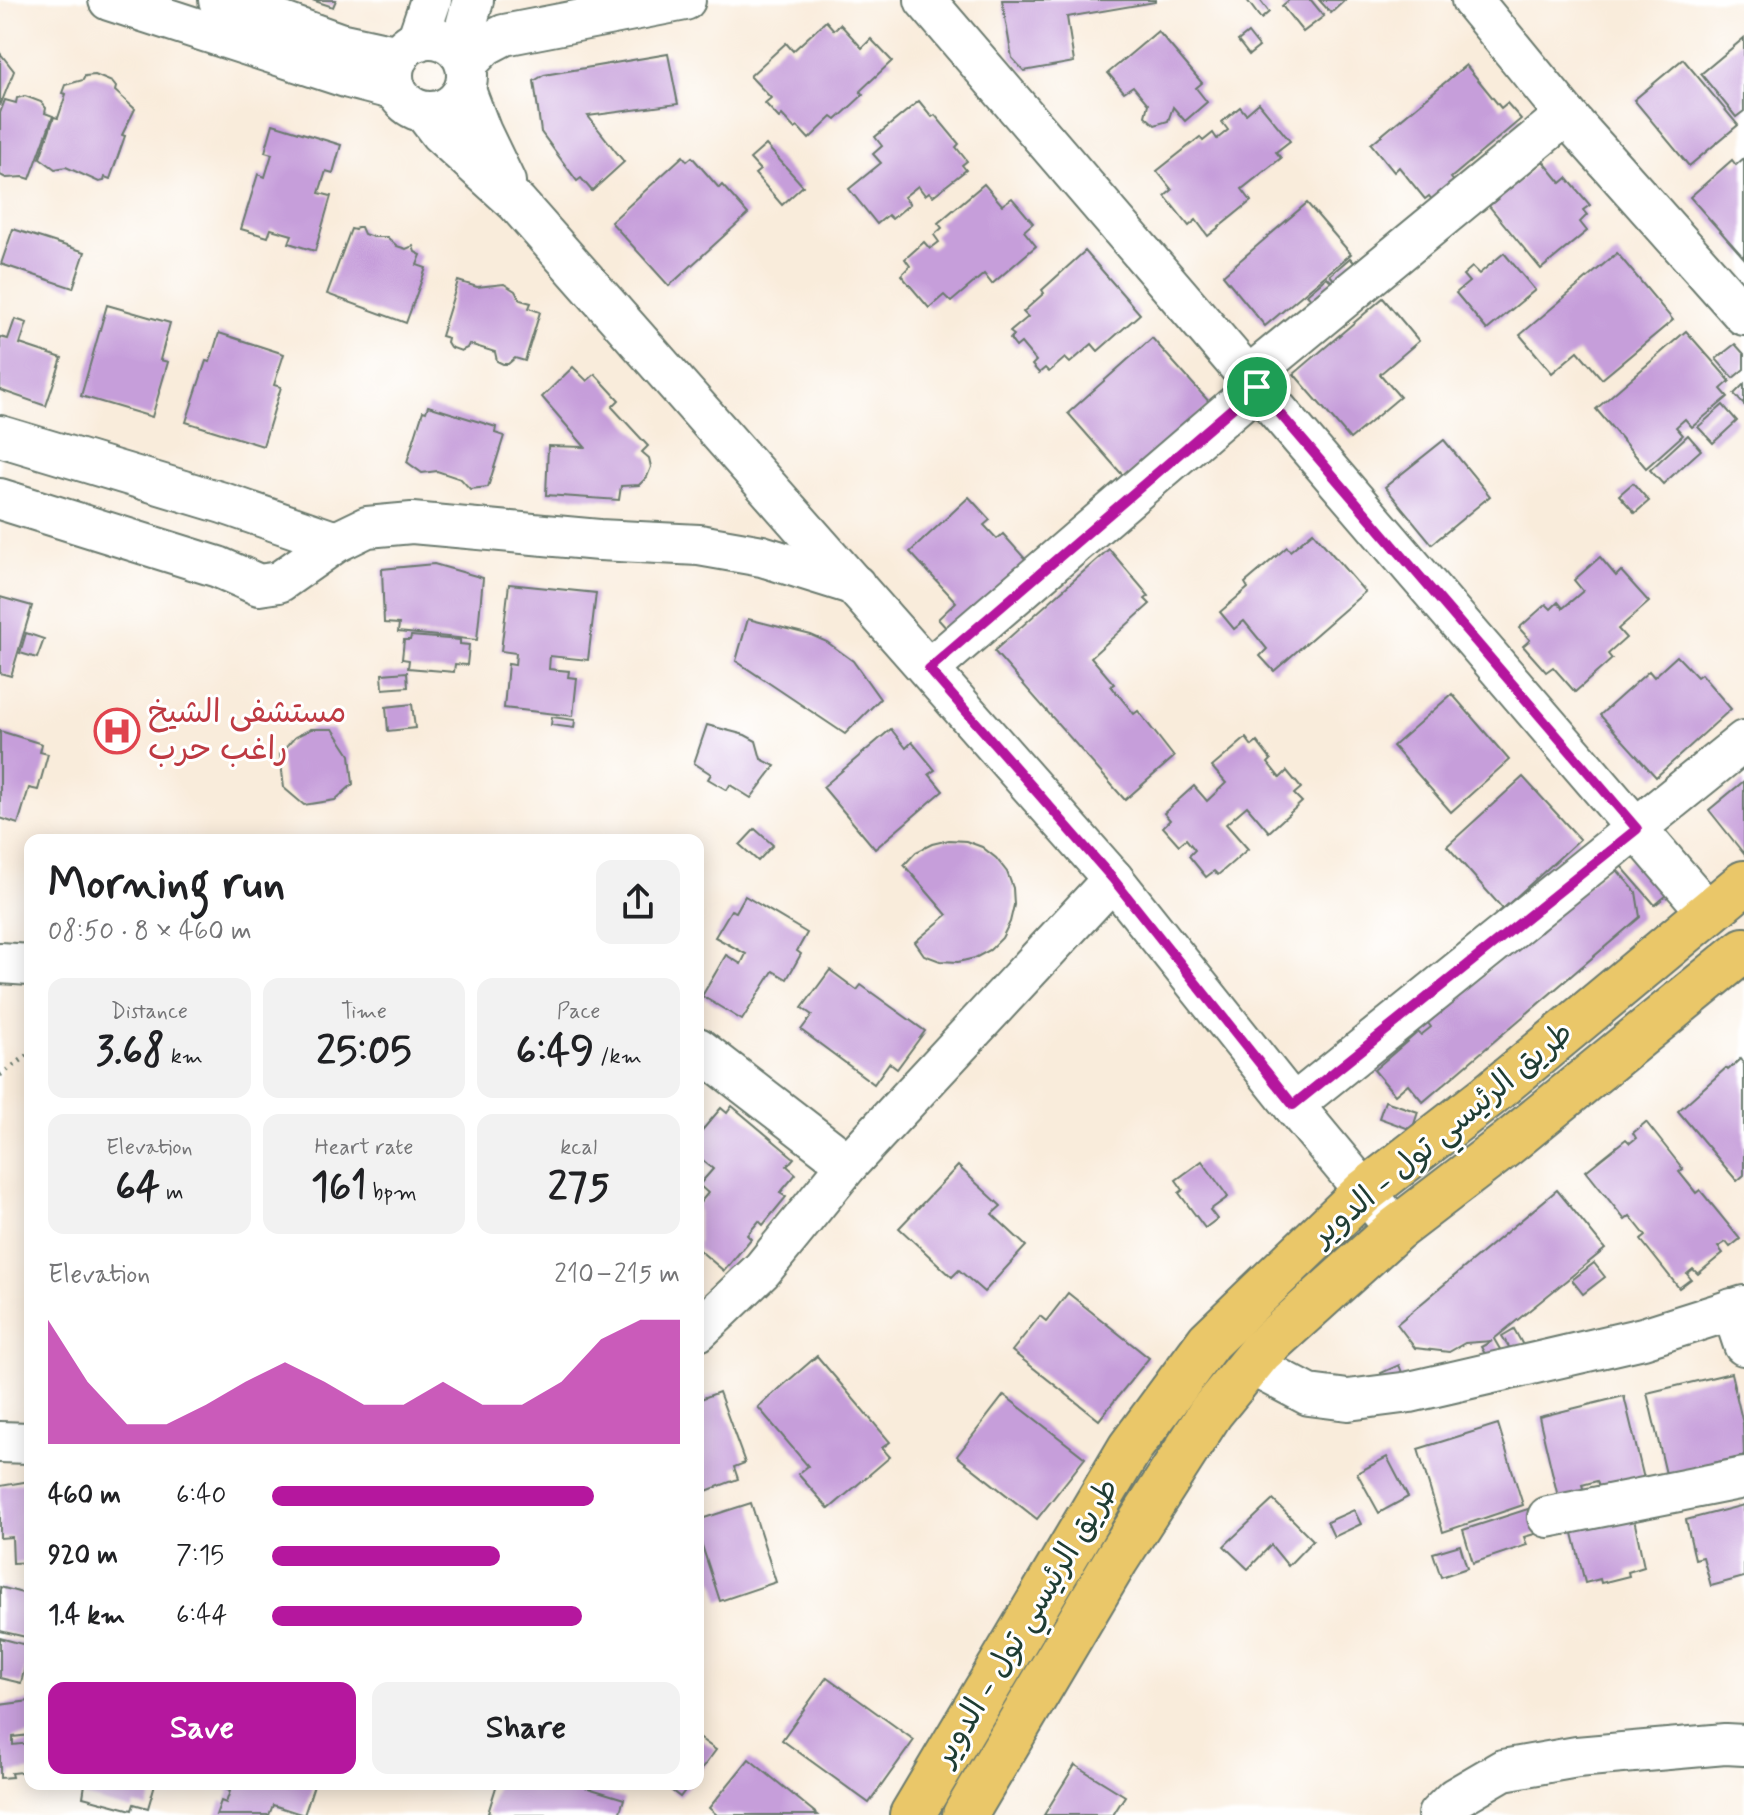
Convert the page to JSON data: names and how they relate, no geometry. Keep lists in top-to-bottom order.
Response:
{
  "streets": {
    "main road": ["طريق الرئيسي تول - الدوير"]
  },
  "places": {
    "hospital": ["مستشفى الشيخ راغب حرب"]
  },
  "page": {
    "heading": ["Morning run", "08:50 · 8 × 460 m"],
    "stats": [
      ["Distance", "3.68 km"],
      ["Time", "25:05"],
      ["Pace", "6:49 /km"],
      ["Elevation", "64 m"],
      ["Heart rate", "161 bpm"],
      ["kcal", "275"]
    ],
    "chart": ["Elevation", "210–215 m"],
    "list": [
      {
        "name": "460 m",
        "note": "6:40"
      },
      {
        "name": "920 m",
        "note": "7:15"
      },
      {
        "name": "1.4 km",
        "note": "6:44"
      }
    ],
    "buttons": ["Save", "Share"]
  }
}
